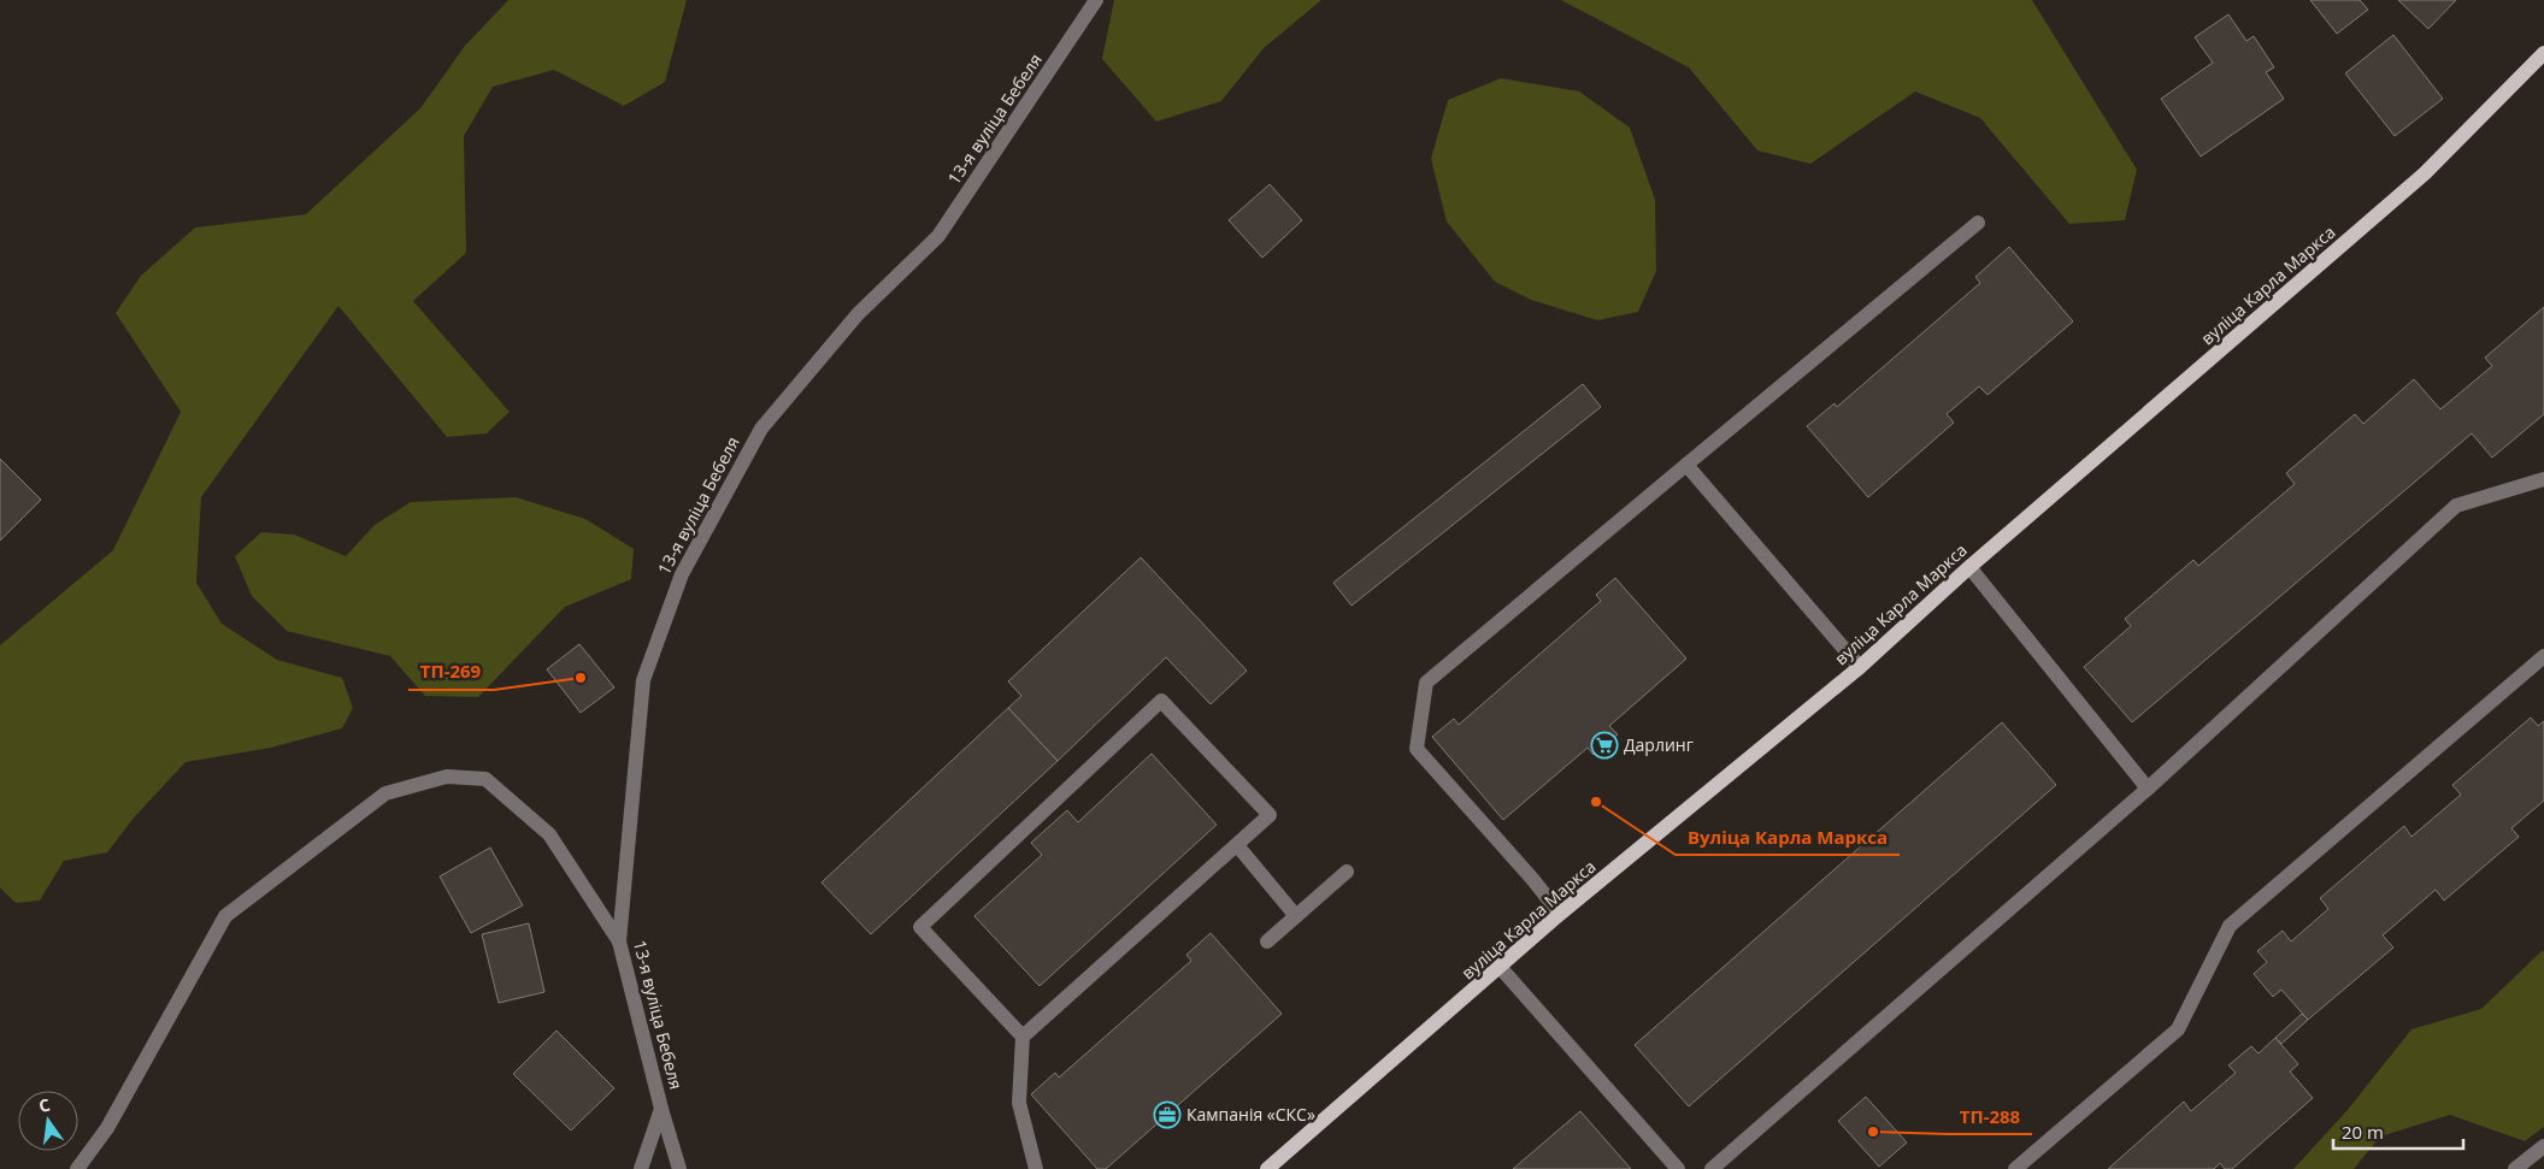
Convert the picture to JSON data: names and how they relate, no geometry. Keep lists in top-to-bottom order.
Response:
{
  "streets": {
    "main road": ["вуліца Карла Маркса"],
    "street": ["13-я вуліца Бебеля"]
  },
  "places": {
    "other": ["ТП-269", "Вуліца Карла Маркса", "ТП-288"],
    "supermarket": ["Дарлинг"],
    "office": ["Кампанія «СКС»"]
  },
  "scale_bar": "20 m",
  "north": "top"
}
